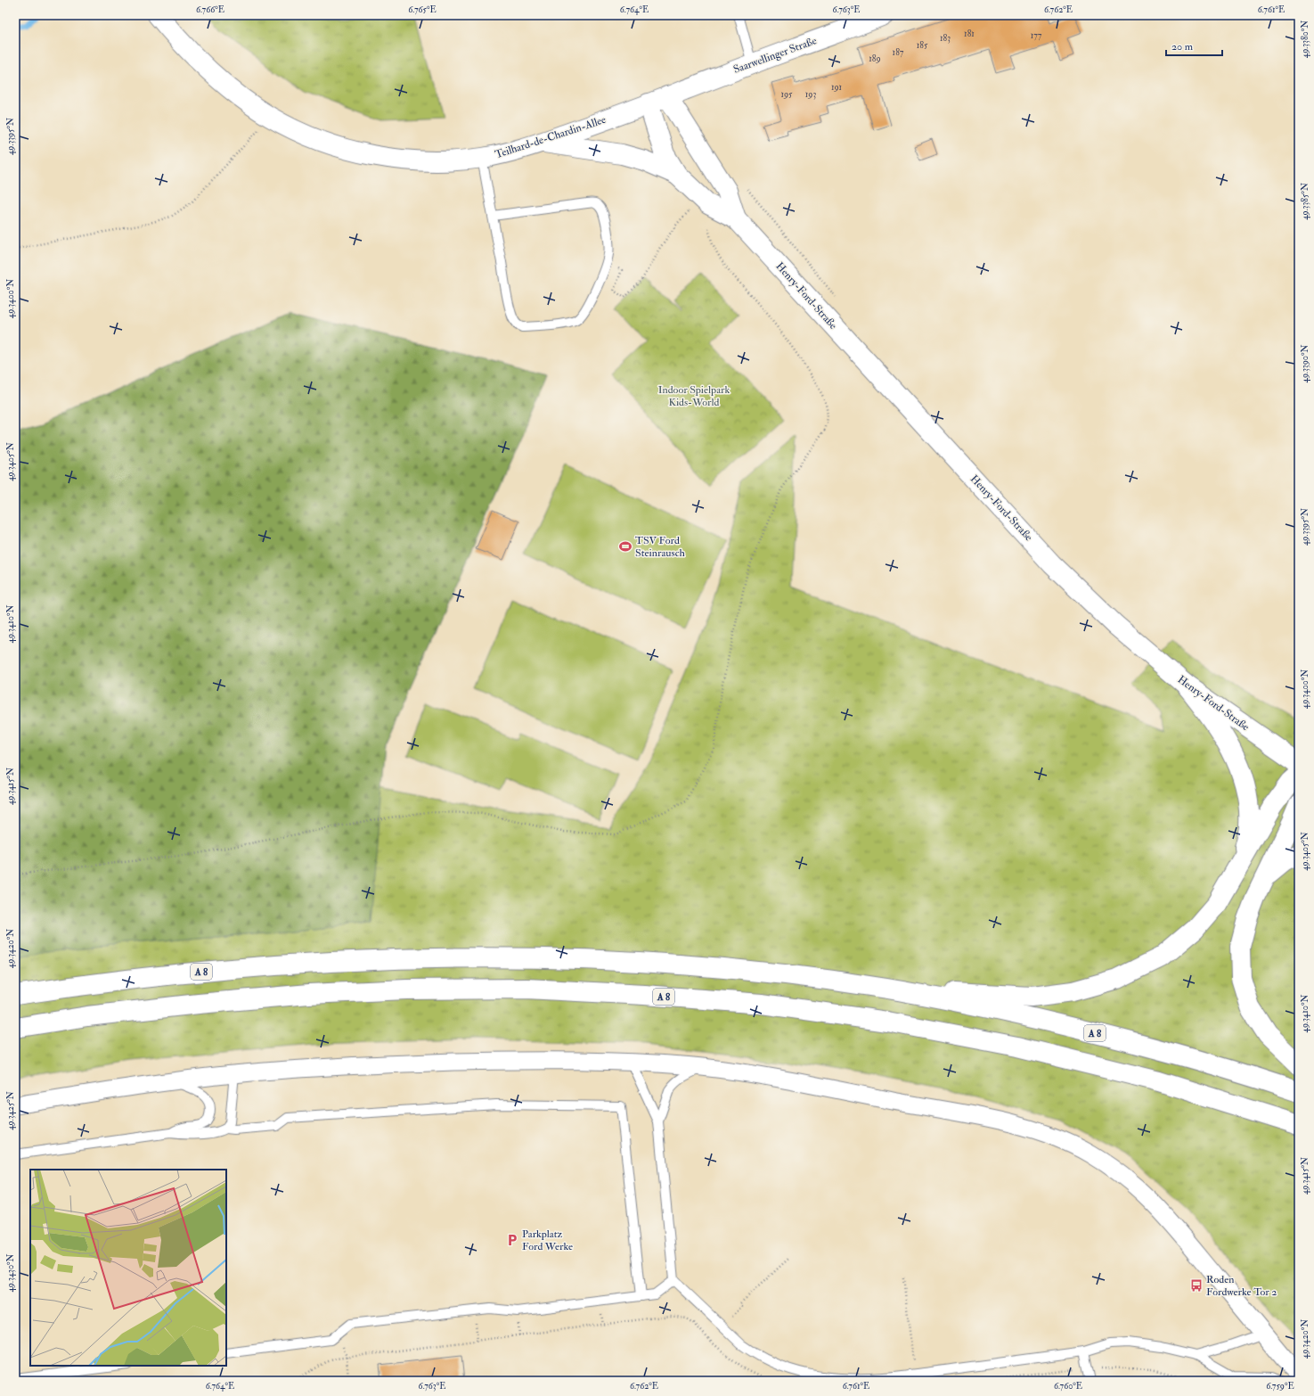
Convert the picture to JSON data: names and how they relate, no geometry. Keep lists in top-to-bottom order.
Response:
{
  "streets": {
    "main road": [
      "Saarwellinger Straße",
      "Teilhard-de-Chardin-Allee",
      "Henry-Ford-Straße",
      "A 8"
    ]
  },
  "crossings": [
    ["Saarwellinger Straße", "Teilhard-de-Chardin-Allee"],
    ["Saarwellinger Straße", "Henry-Ford-Straße"],
    ["Teilhard-de-Chardin-Allee", "Henry-Ford-Straße"]
  ],
  "parks": ["Indoor Spielpark Kids-World"],
  "places": {
    "sports": ["TSV Ford Steinrausch"],
    "parking": ["Parkplatz Ford Werke"],
    "bus stop": ["Roden Fordwerke Tor 2"]
  },
  "house_numbers": [
    "181",
    "177",
    "183",
    "185",
    "187",
    "189",
    "191",
    "195",
    "193"
  ],
  "scale_bar": "20 m",
  "coordinates": [
    "6.766°E",
    "6.765°E",
    "6.764°E",
    "6.763°E",
    "6.762°E",
    "6.761°E",
    "49.3380°N",
    "49.3395°N",
    "49.3385°N",
    "49.3400°N",
    "49.3390°N",
    "49.3405°N",
    "49.3410°N",
    "49.3415°N",
    "49.3420°N",
    "49.3425°N",
    "49.3430°N",
    "6.760°E",
    "6.759°E"
  ]
}
